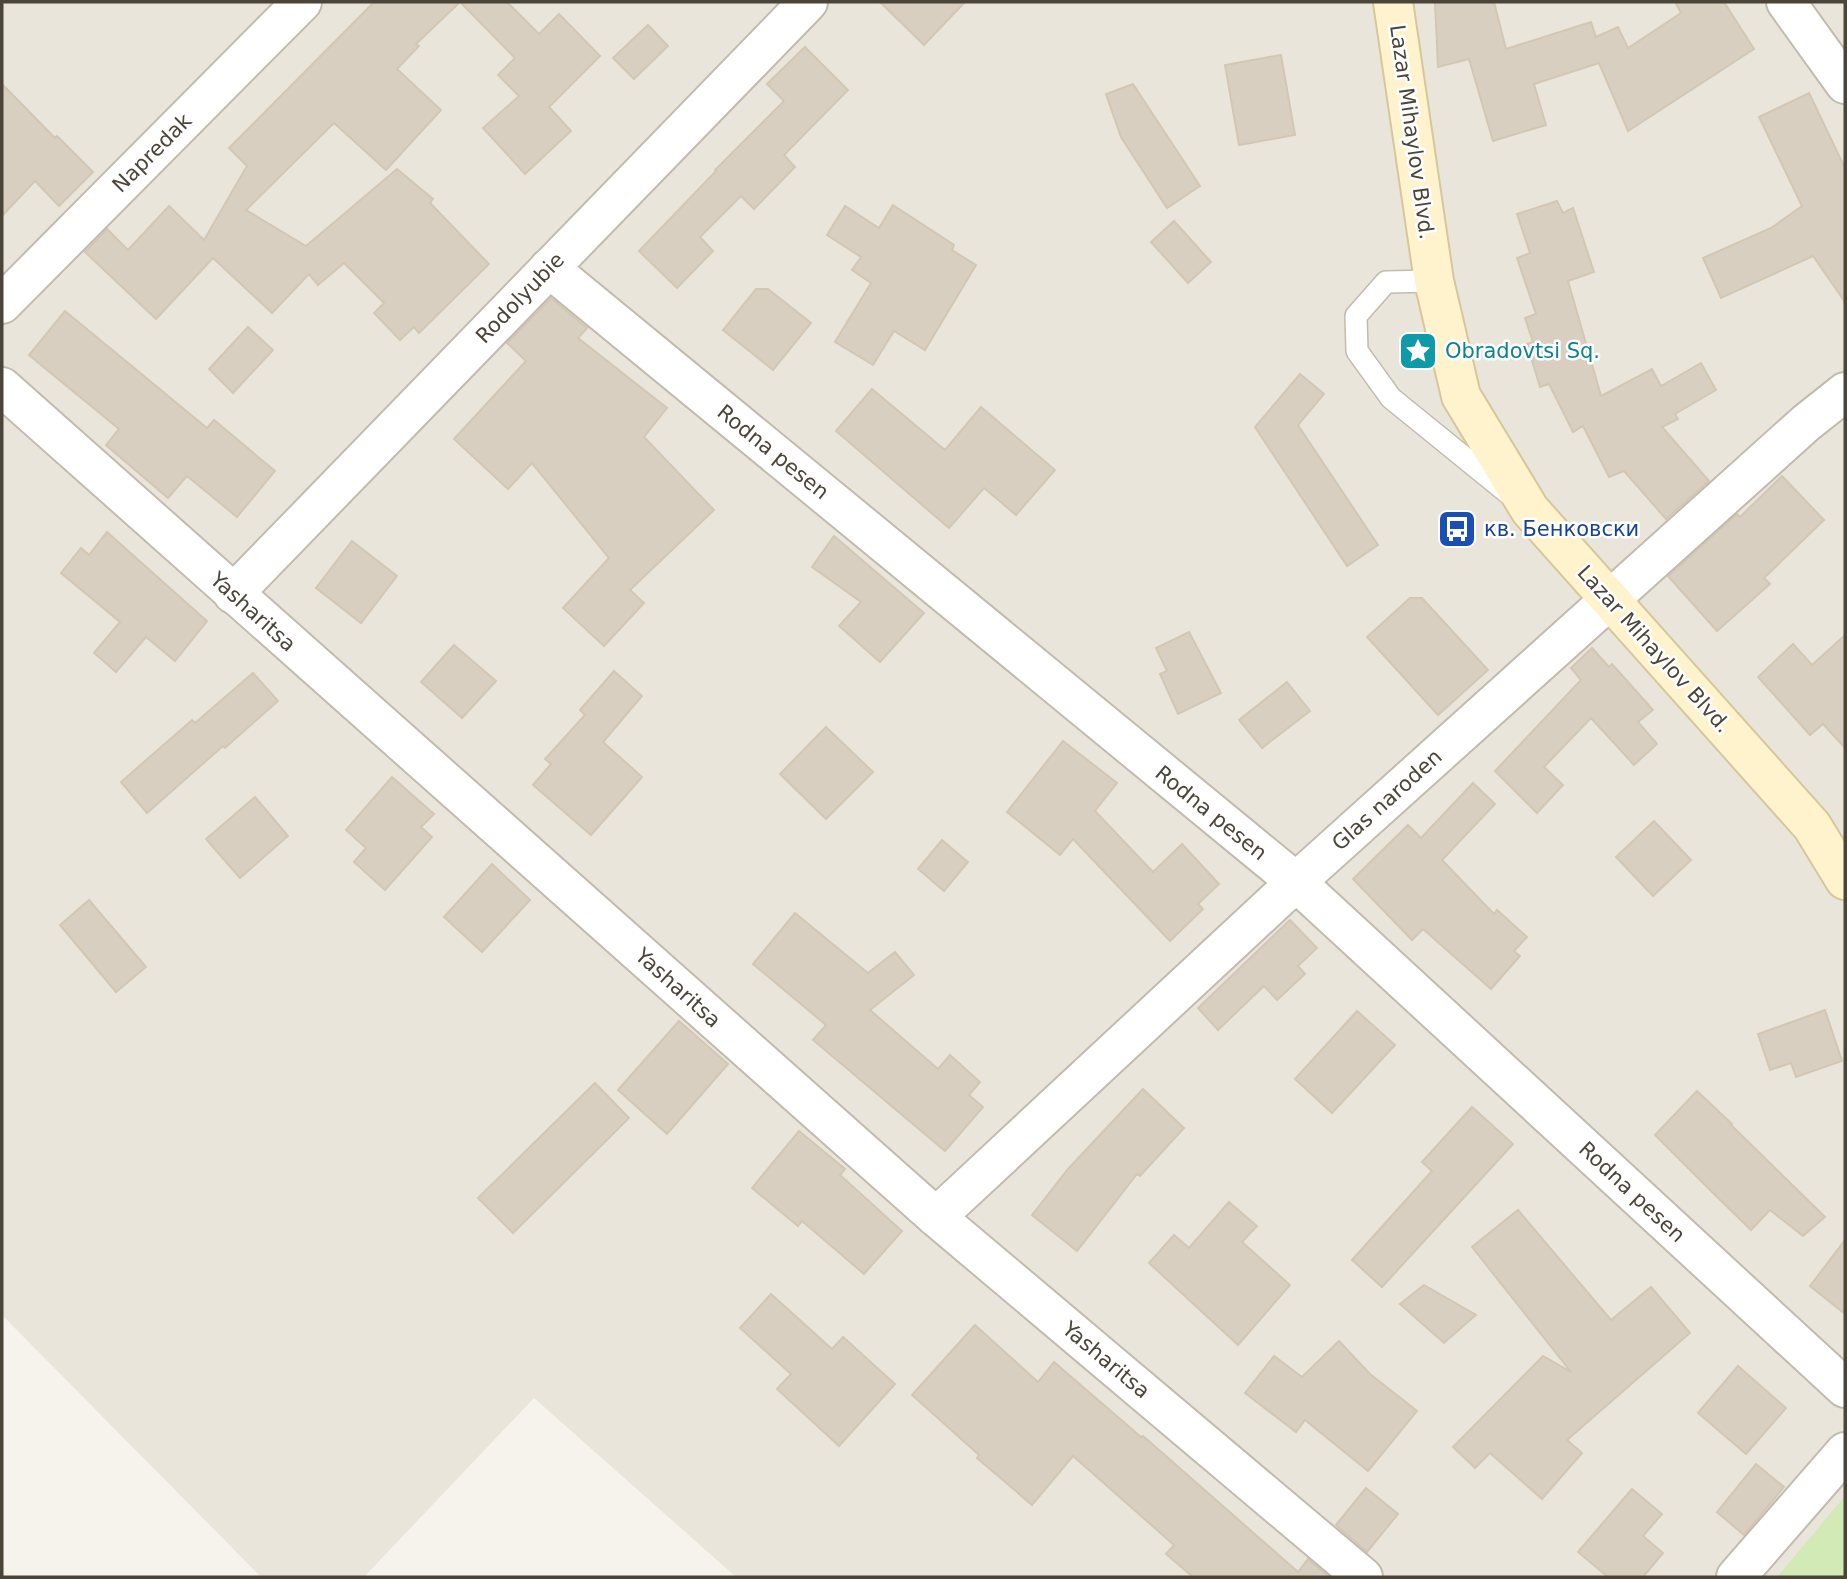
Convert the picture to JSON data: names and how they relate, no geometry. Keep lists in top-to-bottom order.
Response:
{
  "streets": {
    "street": [
      "Lazar Mihaylov Blvd.",
      "Napredak",
      "Rodolyubie",
      "Rodna pesen",
      "Yasharitsa",
      "Glas naroden"
    ]
  },
  "crossings": [
    ["Lazar Mihaylov Blvd.", "Glas naroden"],
    ["Rodolyubie", "Rodna pesen"],
    ["Rodolyubie", "Yasharitsa"],
    ["Rodna pesen", "Glas naroden"],
    ["Yasharitsa", "Glas naroden"]
  ],
  "places": {
    "place": ["Obradovtsi Sq."],
    "bus stop": ["кв. Бенковски"]
  }
}
